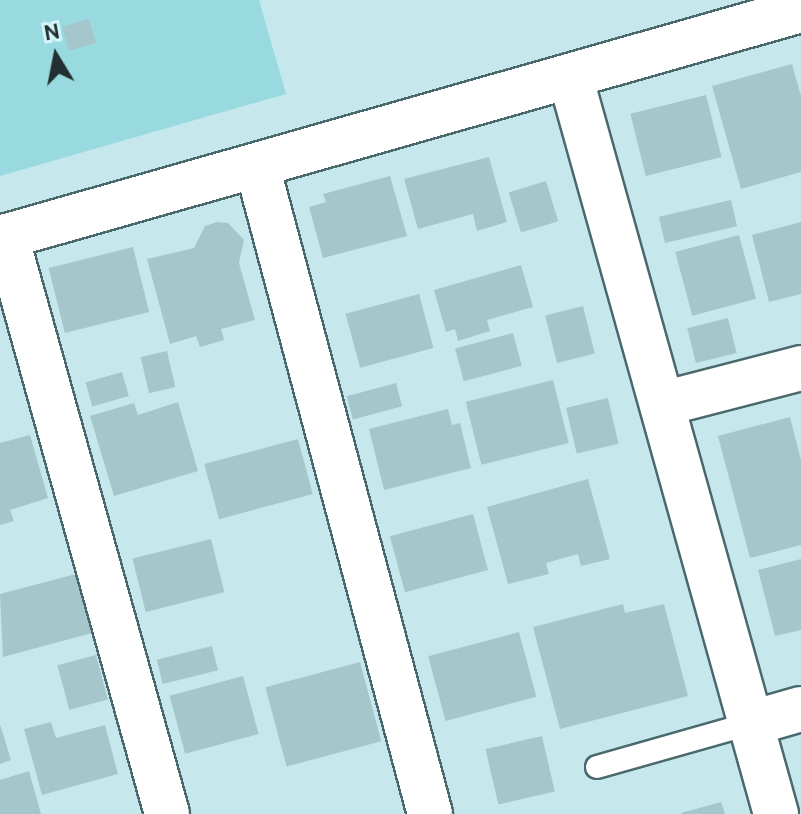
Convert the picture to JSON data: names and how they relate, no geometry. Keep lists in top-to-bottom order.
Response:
{
  "north": "top"
}
